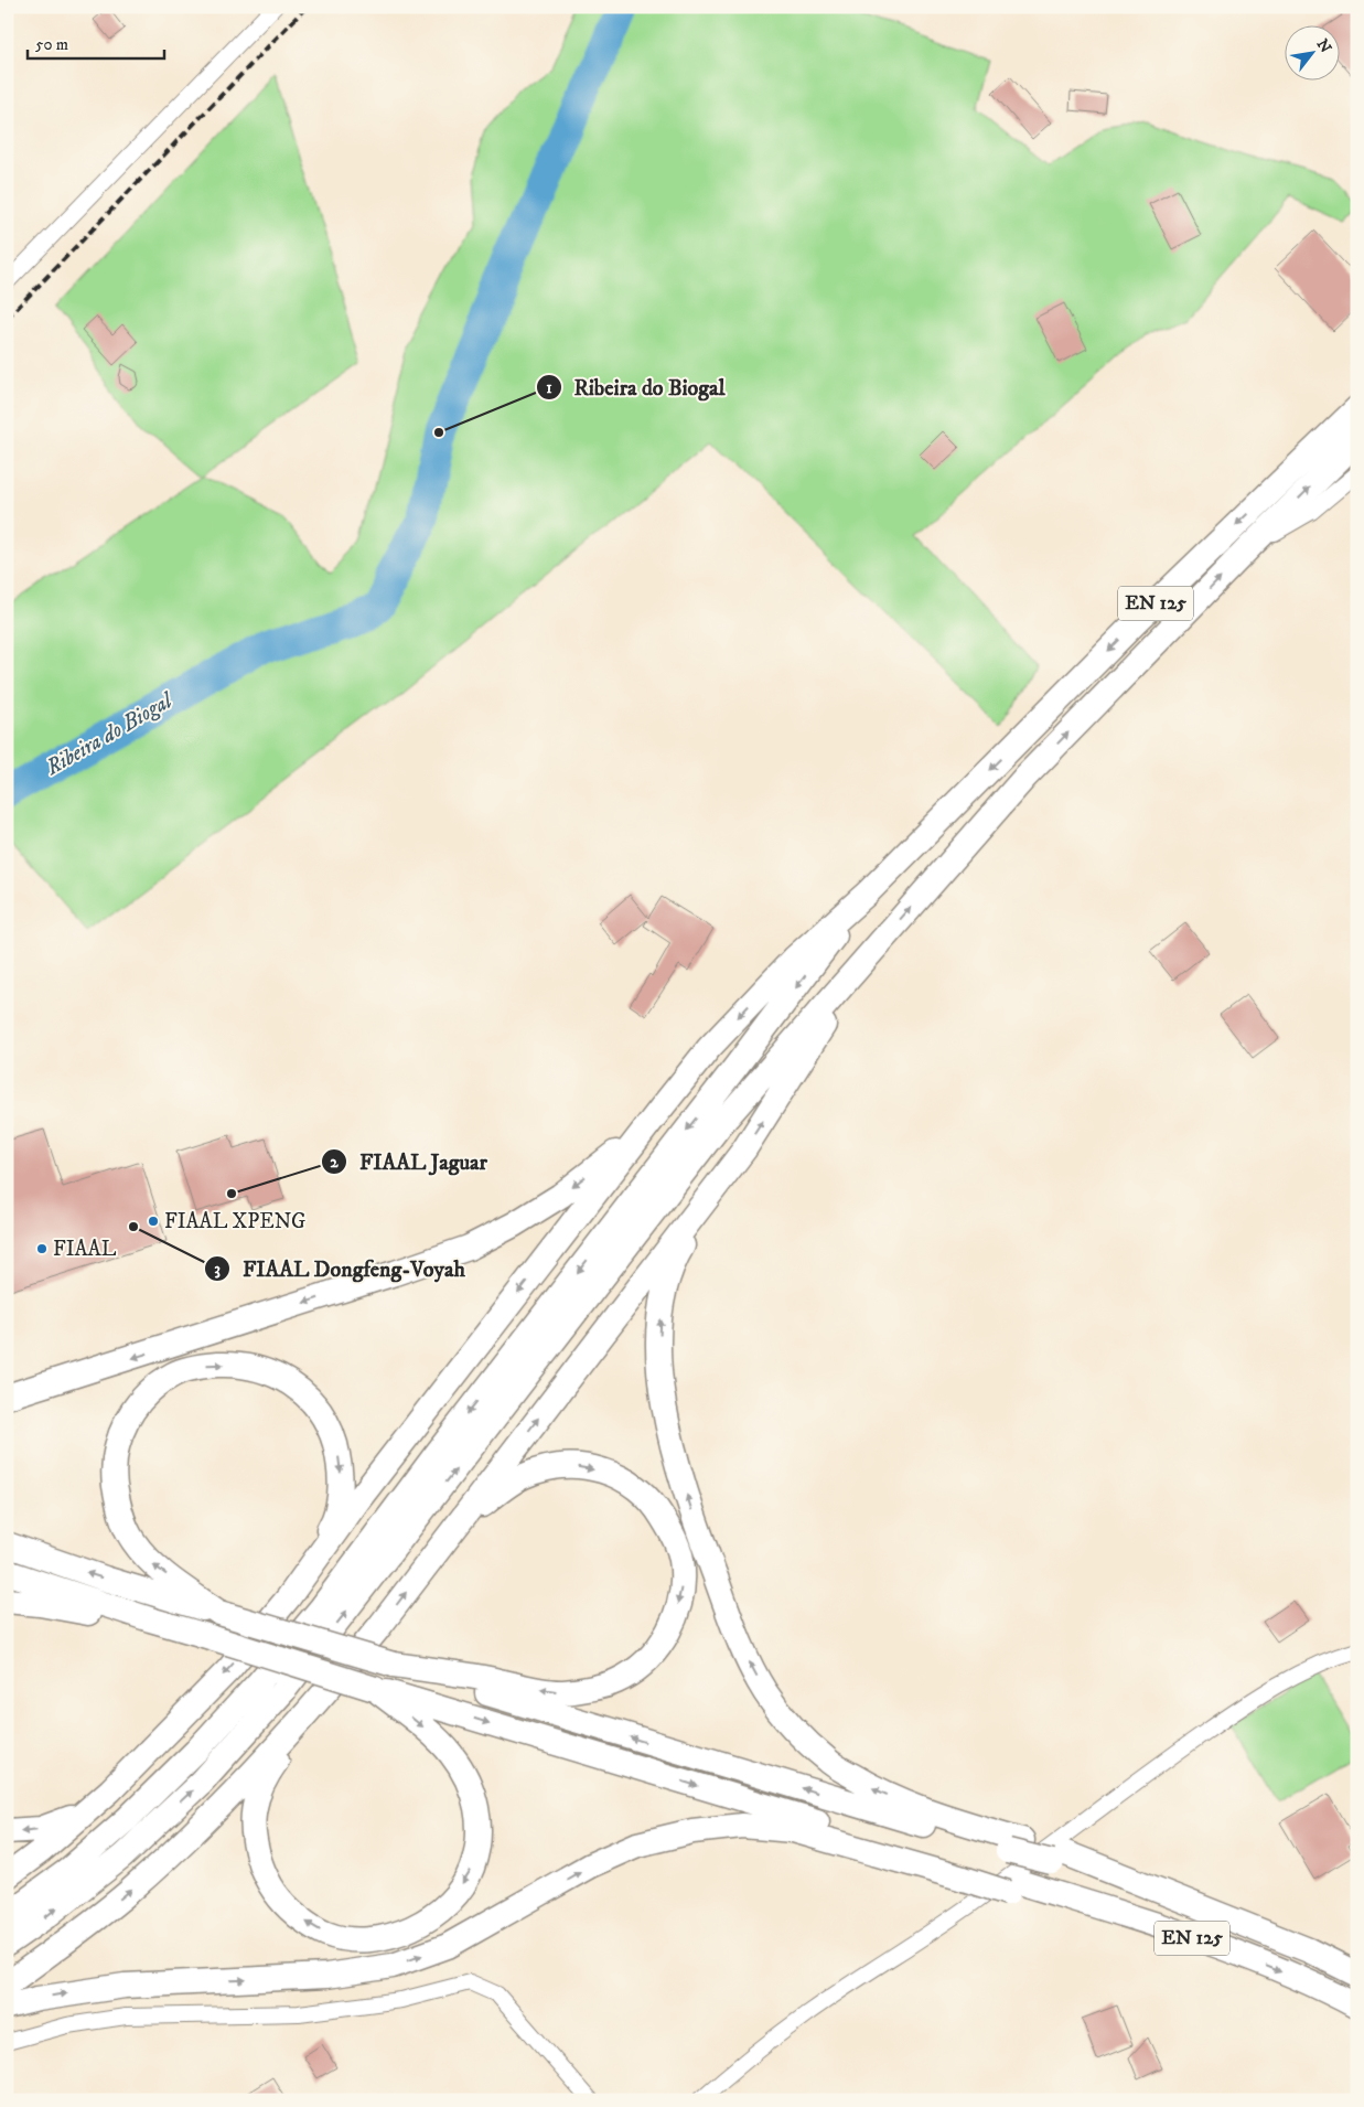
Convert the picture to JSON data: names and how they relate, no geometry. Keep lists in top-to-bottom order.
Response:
{
  "streets": {
    "main road": ["EN 125"]
  },
  "water": ["Ribeira do Biogal"],
  "places": [
    "Ribeira do Biogal",
    "FIAAL Jaguar",
    "FIAAL XPENG",
    "FIAAL Dongfeng-Voyah",
    "FIAAL"
  ],
  "scale_bar": "50 m",
  "north": "top right"
}
